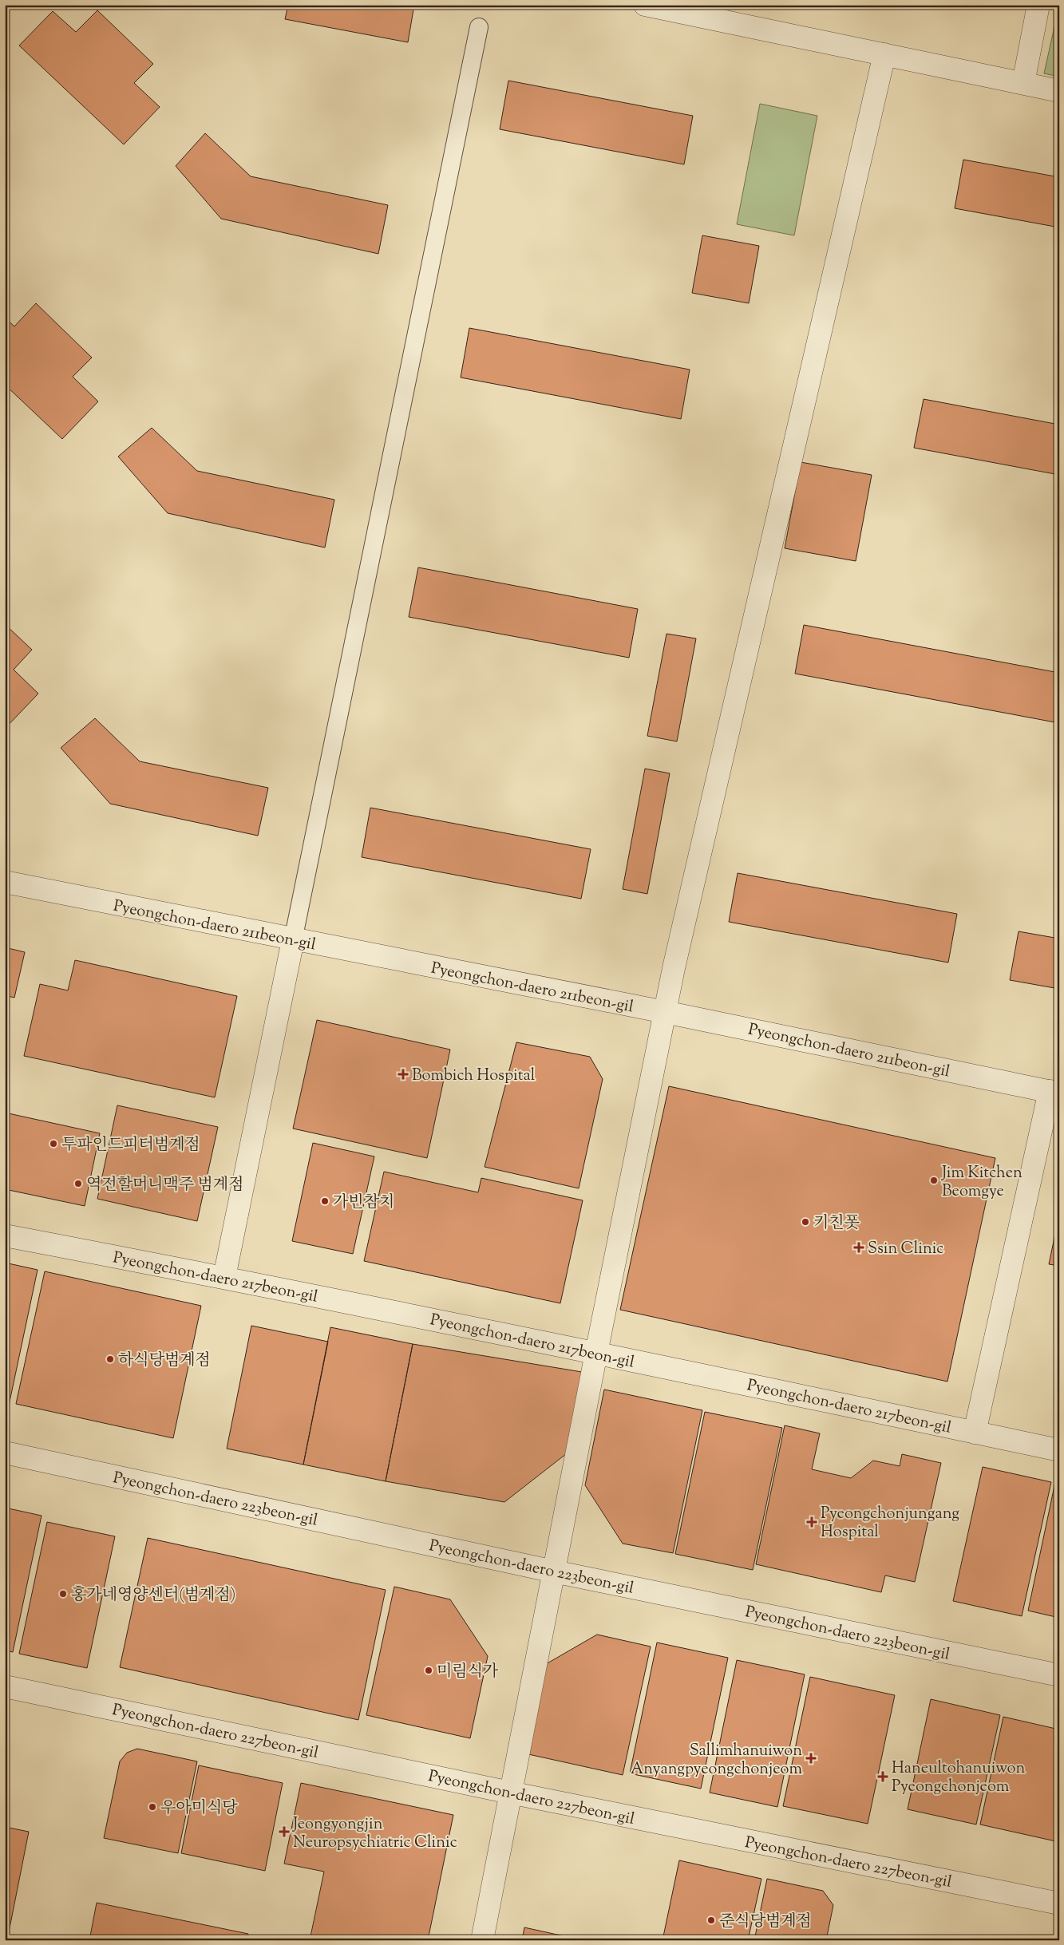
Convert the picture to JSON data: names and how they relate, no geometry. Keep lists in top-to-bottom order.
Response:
{
  "streets": {
    "street": [
      "Pyeongchon-daero 211beon-gil",
      "Pyeongchon-daero 217beon-gil",
      "Pyeongchon-daero 223beon-gil",
      "Pyeongchon-daero 227beon-gil"
    ]
  },
  "places": {
    "health": [
      "Bombich Hospital",
      "Ssin Clinic",
      "Pyeongchonjungang Hospital",
      "Sallimhanuiwon Anyangpyeongchonjeom",
      "Haneultohanuiwon Pyeongchonjeom",
      "Jeongyongjin Neuropsychiatric Clinic"
    ],
    "other": [
      "투파인드피터범계점",
      "Jim Kitchen Beomgye",
      "역전할머니맥주 범계점",
      "가빈참치",
      "키친폿",
      "하식당범계점",
      "홍가네영양센터(범계점)",
      "미림식가",
      "우아미식당",
      "준식당범계점"
    ]
  }
}
